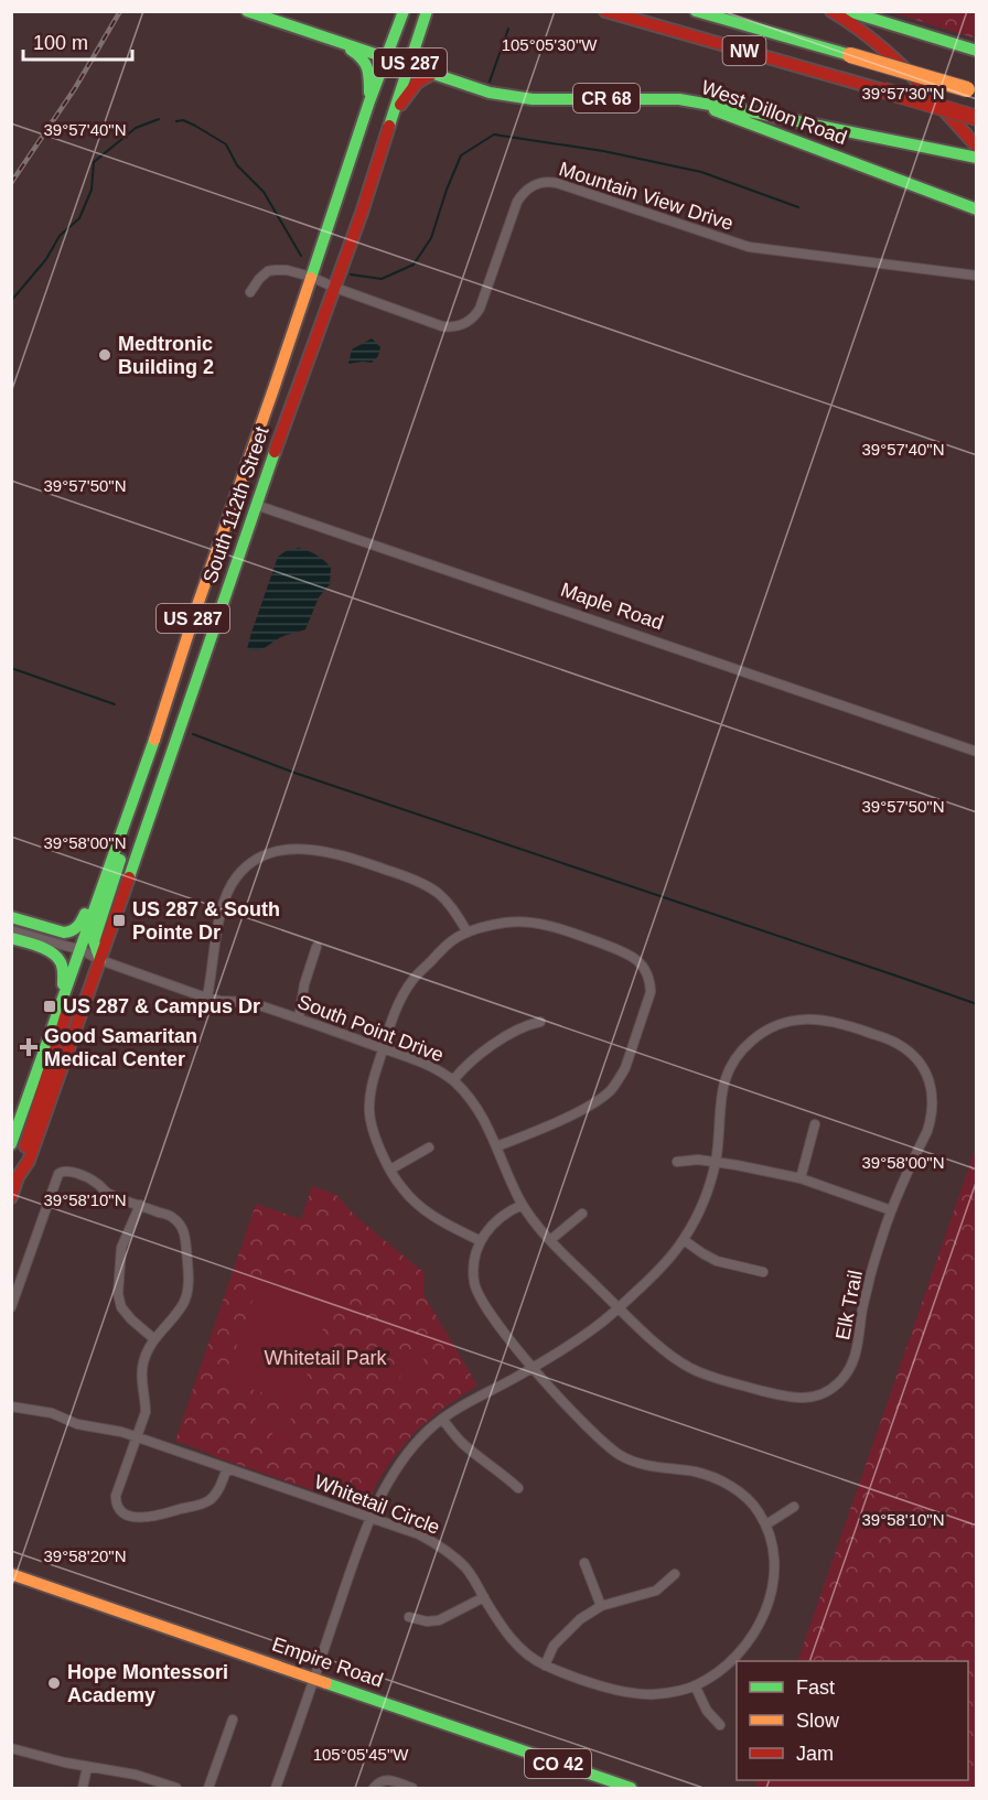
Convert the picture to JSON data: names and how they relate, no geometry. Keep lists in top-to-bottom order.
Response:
{
  "streets": {
    "main road": [
      "NW",
      "US 287",
      "CR 68",
      "West Dillon Road",
      "South 112th Street",
      "Maple Road",
      "Empire Road",
      "CO 42"
    ],
    "street": [
      "Mountain View Drive",
      "South Point Drive",
      "Elk Trail",
      "Whitetail Circle"
    ]
  },
  "crossings": [
    ["West Dillon Road", "South 112th Street"],
    ["Mountain View Drive", "South 112th Street"],
    ["South 112th Street", "Maple Road"],
    ["South 112th Street", "South Point Drive"],
    ["South Point Drive", "Elk Trail"],
    ["South Point Drive", "Whitetail Circle"]
  ],
  "parks": ["Whitetail Park"],
  "places": {
    "other": ["Medtronic Building 2", "Hope Montessori Academy"],
    "transit": ["US 287 & South Pointe Dr", "US 287 & Campus Dr"],
    "health": ["Good Samaritan Medical Center"]
  },
  "legend": ["Fast", "Slow", "Jam"],
  "scale_bar": "100 m",
  "coordinates": [
    "105°05'30\"W",
    "39°57'30\"N",
    "39°57'40\"N",
    "39°57'50\"N",
    "39°58'00\"N",
    "39°58'10\"N",
    "39°58'20\"N",
    "105°05'45\"W"
  ]
}
